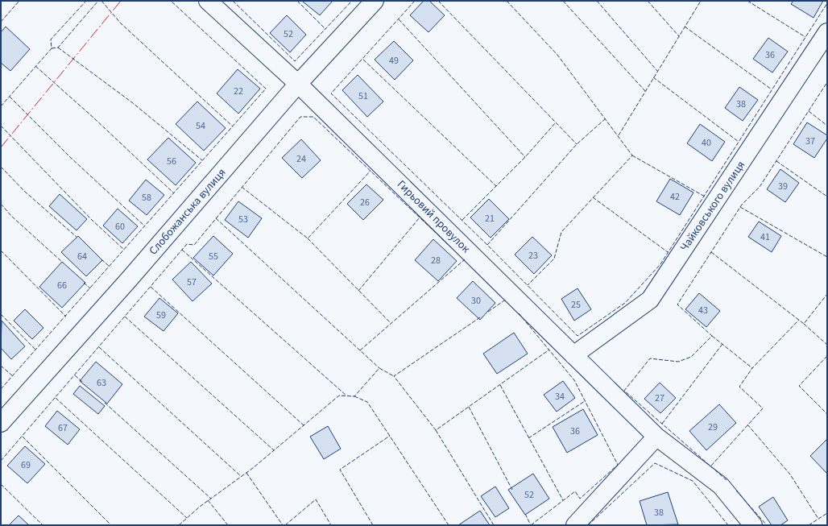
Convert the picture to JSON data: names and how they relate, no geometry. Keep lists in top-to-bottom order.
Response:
{
  "streets": {
    "street": ["Чайковського вулиця", "Слобожанська вулиця", "Гирьовий провулок"]
  },
  "crossings": [
    ["Чайковського вулиця", "Гирьовий провулок"],
    ["Слобожанська вулиця", "Гирьовий провулок"]
  ],
  "house_numbers": [
    "52",
    "36",
    "49",
    "22",
    "51",
    "38",
    "54",
    "37",
    "40",
    "24",
    "56",
    "39",
    "42",
    "58",
    "26",
    "21",
    "53",
    "60",
    "41",
    "23",
    "64",
    "55",
    "28",
    "57",
    "66",
    "30",
    "25",
    "43",
    "59",
    "63",
    "34",
    "27",
    "29",
    "67",
    "36",
    "69",
    "52",
    "38"
  ]
}
